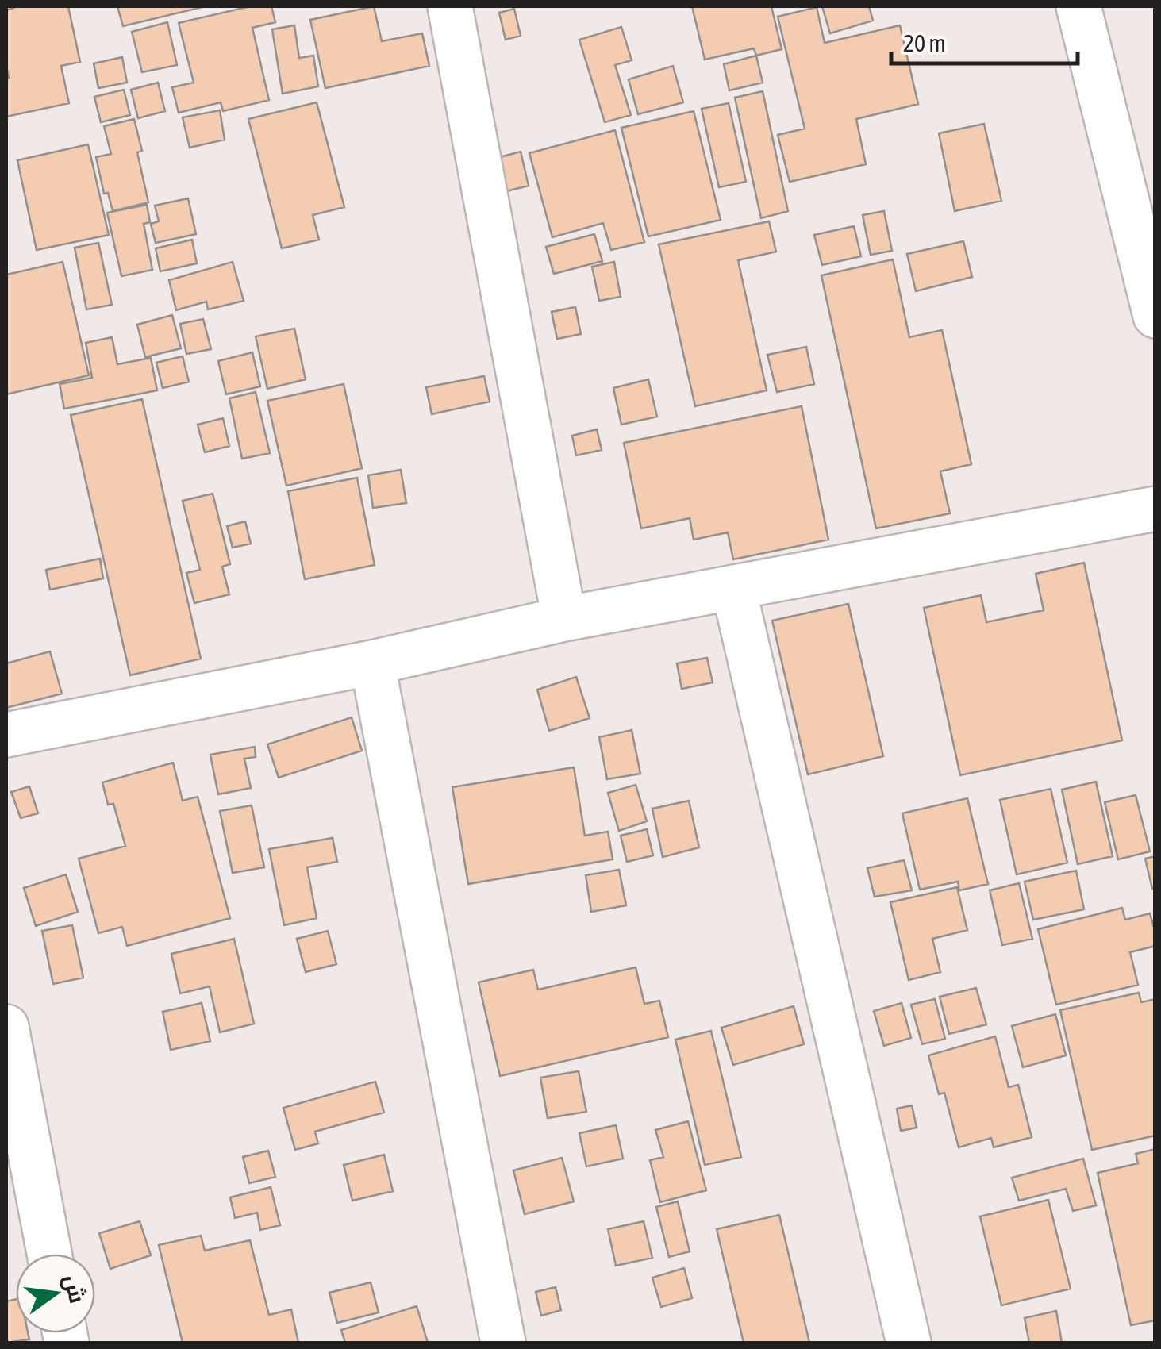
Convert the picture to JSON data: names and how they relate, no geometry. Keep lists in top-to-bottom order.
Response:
{
  "scale_bar": "20 m",
  "north": "right"
}
